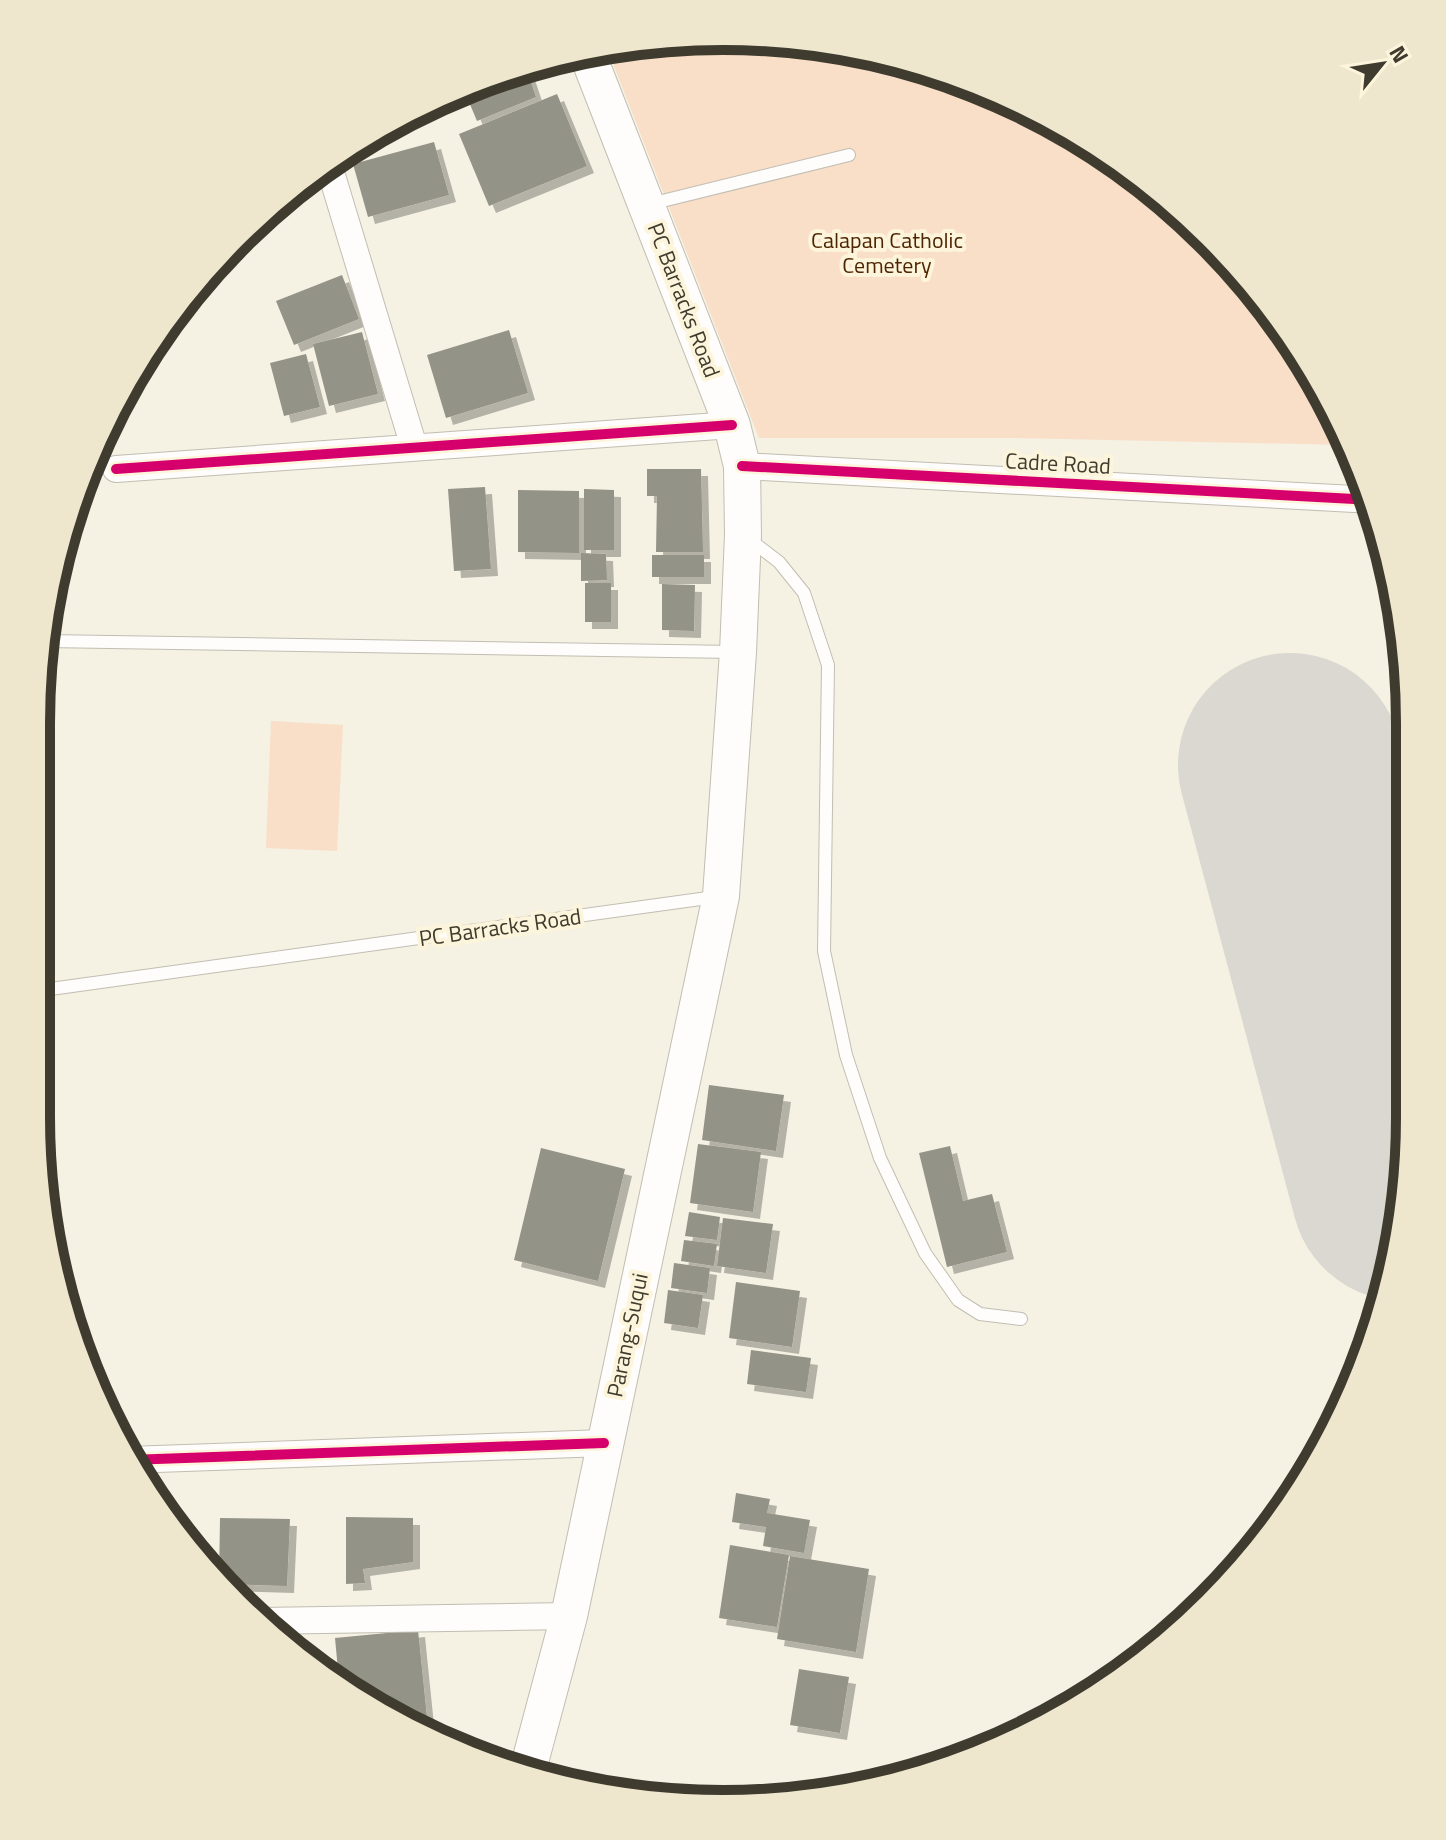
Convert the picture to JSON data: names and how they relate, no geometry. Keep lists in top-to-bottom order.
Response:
{
  "streets": {
    "main road": ["PC Barracks Road", "Parang-Suqui"],
    "street": ["Cadre Road"]
  },
  "crossings": [
    ["PC Barracks Road", "Cadre Road"],
    ["PC Barracks Road", "Parang-Suqui"]
  ],
  "parks": ["Calapan Catholic Cemetery"],
  "north": "top right"
}
